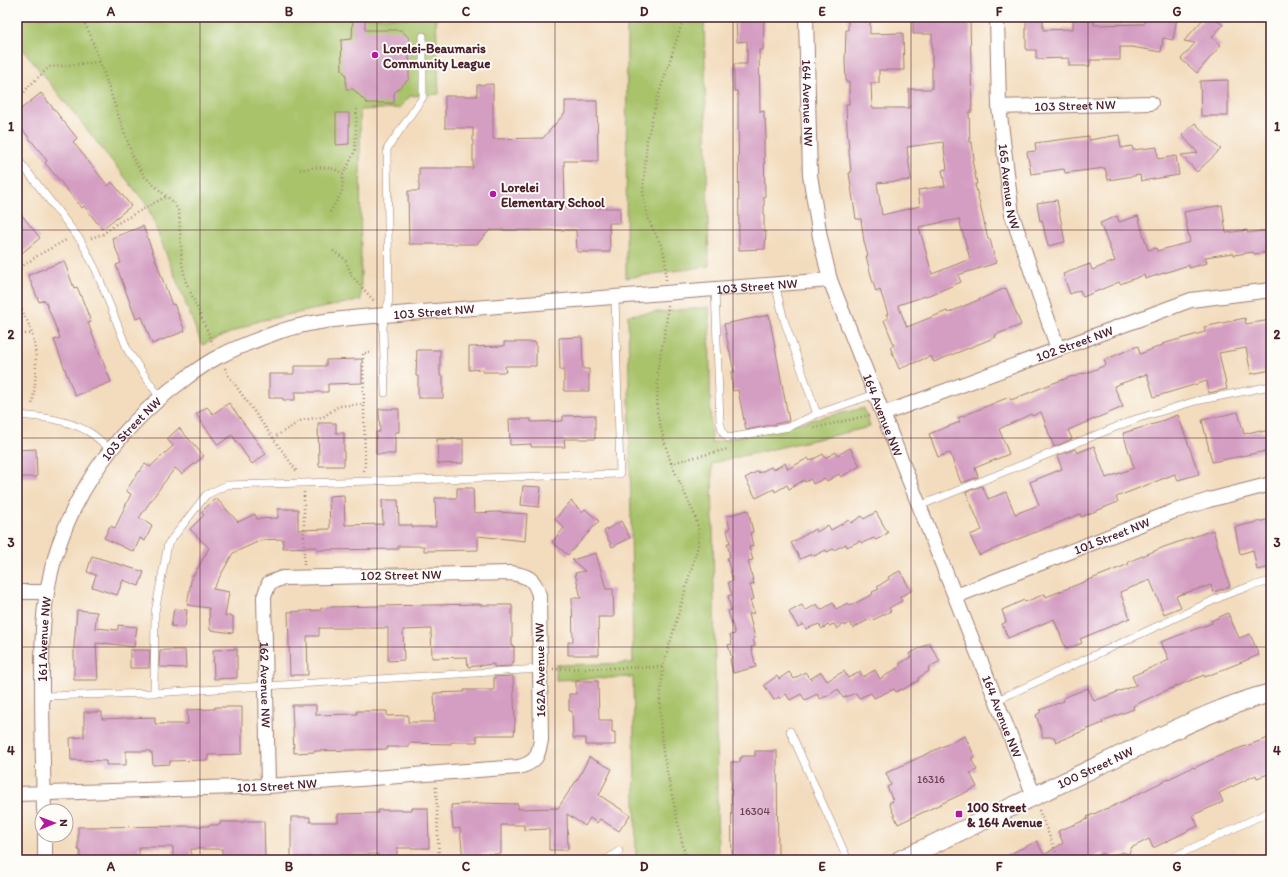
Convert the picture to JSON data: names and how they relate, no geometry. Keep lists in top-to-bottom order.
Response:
{
  "streets": {
    "street": [
      "164 Avenue NW",
      "103 Street NW",
      "165 Avenue NW",
      "102 Street NW",
      "101 Street NW",
      "161 Avenue NW",
      "162A Avenue NW",
      "162 Avenue NW",
      "100 Street NW"
    ]
  },
  "crossings": [
    ["164 Avenue NW", "103 Street NW"],
    ["164 Avenue NW", "102 Street NW"],
    ["164 Avenue NW", "101 Street NW"],
    ["164 Avenue NW", "100 Street NW"],
    ["103 Street NW", "165 Avenue NW"],
    ["103 Street NW", "161 Avenue NW"],
    ["165 Avenue NW", "102 Street NW"],
    ["102 Street NW", "162A Avenue NW"],
    ["102 Street NW", "162 Avenue NW"],
    ["101 Street NW", "161 Avenue NW"],
    ["101 Street NW", "162A Avenue NW"],
    ["101 Street NW", "162 Avenue NW"]
  ],
  "places": {
    "other": ["Lorelei-Beaumaris Community League", "Lorelei Elementary School"],
    "transit": ["100 Street & 164 Avenue"]
  },
  "house_numbers": ["16316", "16304"],
  "north": "right",
  "grid": {
    "columns": [
      "A",
      "B",
      "C",
      "D",
      "E",
      "F",
      "G"
    ],
    "rows": [
      "1",
      "2",
      "3",
      "4"
    ]
  }
}
